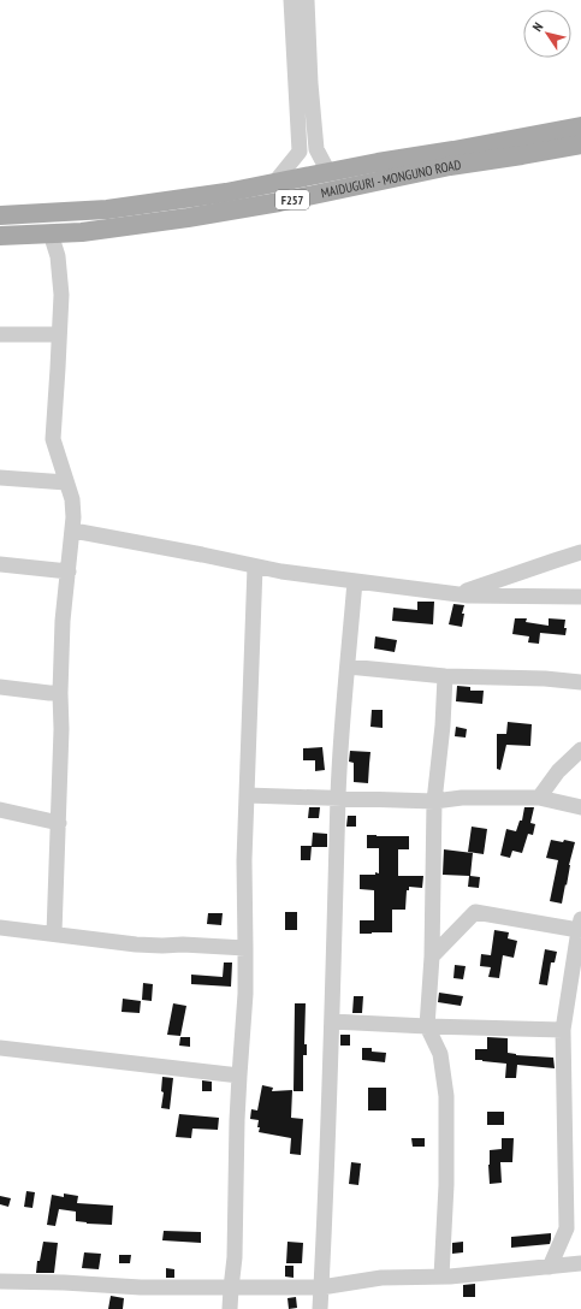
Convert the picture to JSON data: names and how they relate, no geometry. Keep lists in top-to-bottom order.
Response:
{
  "streets": {
    "main road": ["MAIDUGURI - MONGUNO ROAD", "F257"]
  },
  "north": "top left"
}
